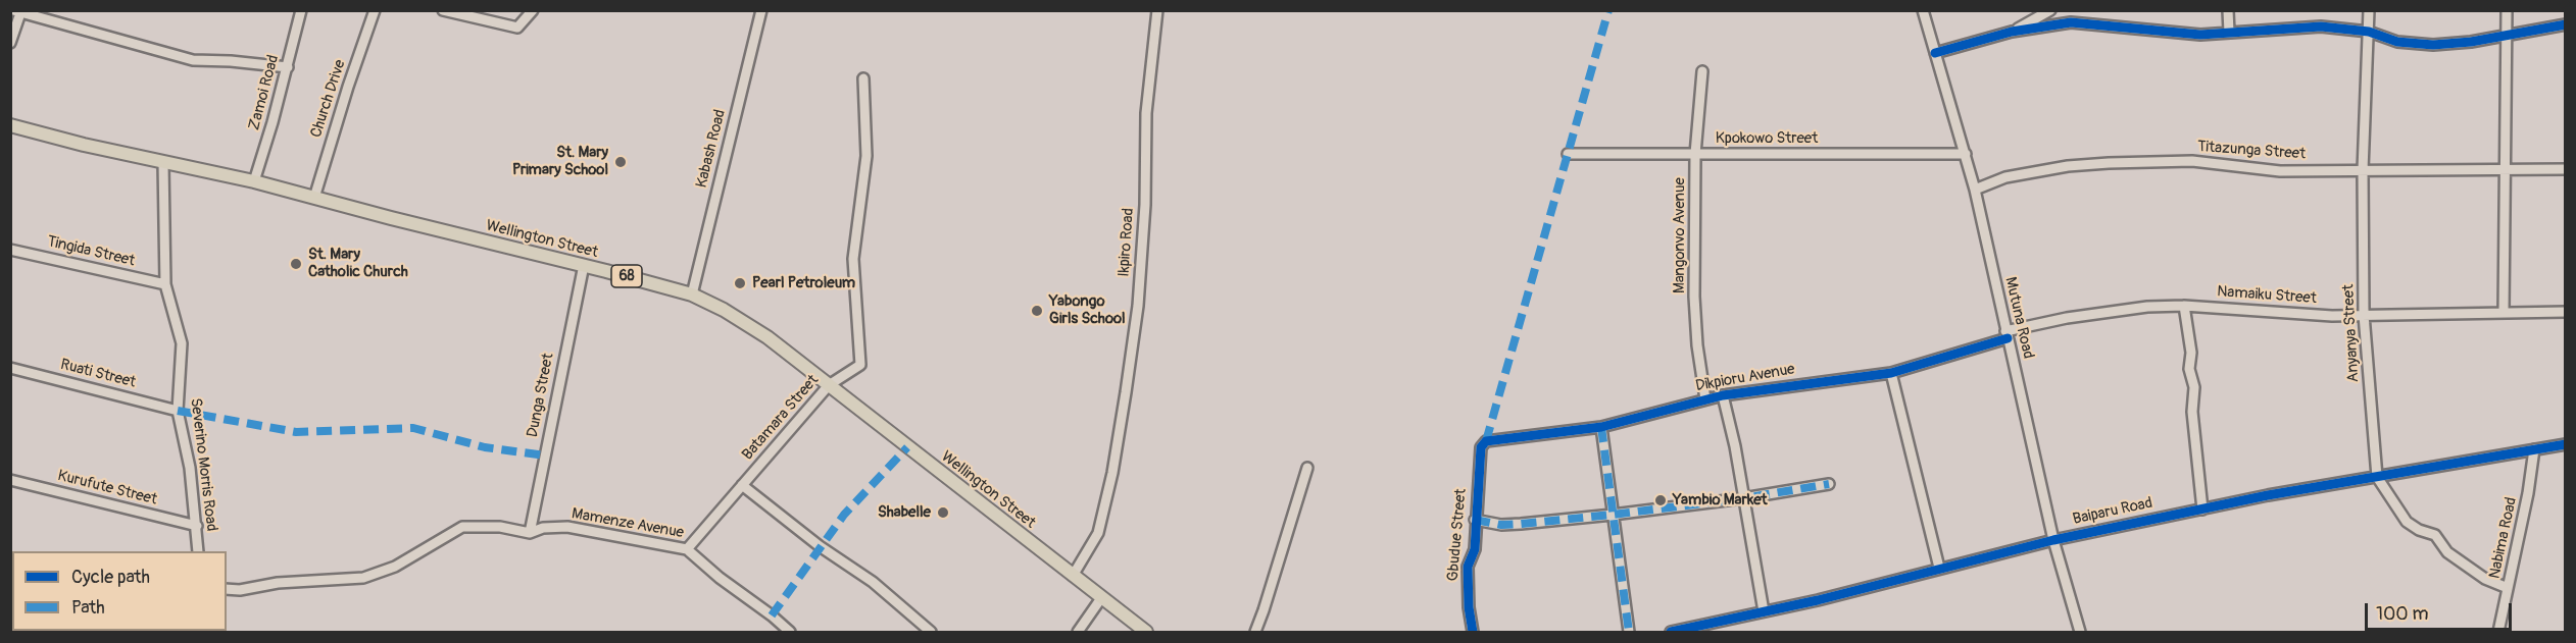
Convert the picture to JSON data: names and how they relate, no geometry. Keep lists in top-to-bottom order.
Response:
{
  "streets": {
    "main road": ["Wellington Street", "68"],
    "street": [
      "Zamoi Road",
      "Church Drive",
      "Kpokowo Street",
      "Kabash Road",
      "Titazunga Street",
      "Mangonvo Avenue",
      "Ikpiro Road",
      "Tingida Street",
      "Namaiku Street",
      "Mutuna Road",
      "Anyanya Street",
      "Ruati Street",
      "Dikpioru Avenue",
      "Dunga Street",
      "Batamara Street",
      "Severino Morris Road",
      "Kurufute Street",
      "Baiparu Road",
      "Mamenze Avenue",
      "Gbudue Street",
      "Nabima Road"
    ]
  },
  "crossings": [
    ["Zamoi Road", "Wellington Street"],
    ["Church Drive", "Wellington Street"],
    ["Kpokowo Street", "Mangonvo Avenue"],
    ["Kpokowo Street", "Mutuna Road"],
    ["Kabash Road", "Wellington Street"],
    ["Titazunga Street", "Mutuna Road"],
    ["Titazunga Street", "Anyanya Street"],
    ["Mangonvo Avenue", "Dikpioru Avenue"],
    ["Wellington Street", "Ikpiro Road"],
    ["Wellington Street", "Dunga Street"],
    ["Wellington Street", "Batamara Street"],
    ["Wellington Street", "Severino Morris Road"],
    ["Tingida Street", "Severino Morris Road"],
    ["Namaiku Street", "Mutuna Road"],
    ["Namaiku Street", "Anyanya Street"],
    ["Namaiku Street", "Dikpioru Avenue"],
    ["Mutuna Road", "Dikpioru Avenue"],
    ["Mutuna Road", "Baiparu Road"],
    ["Anyanya Street", "Baiparu Road"],
    ["Anyanya Street", "Nabima Road"],
    ["Ruati Street", "Severino Morris Road"],
    ["Dikpioru Avenue", "Gbudue Street"],
    ["Dunga Street", "Mamenze Avenue"],
    ["Batamara Street", "Mamenze Avenue"],
    ["Severino Morris Road", "Kurufute Street"],
    ["Baiparu Road", "Nabima Road"]
  ],
  "places": [
    "St. Mary Primary School",
    "St. Mary Catholic Church",
    "Pearl Petroleum",
    "Yabongo Girls School",
    "Yambio Market",
    "Shabelle"
  ],
  "legend": ["Cycle path", "Path"],
  "scale_bar": "100 m"
}
